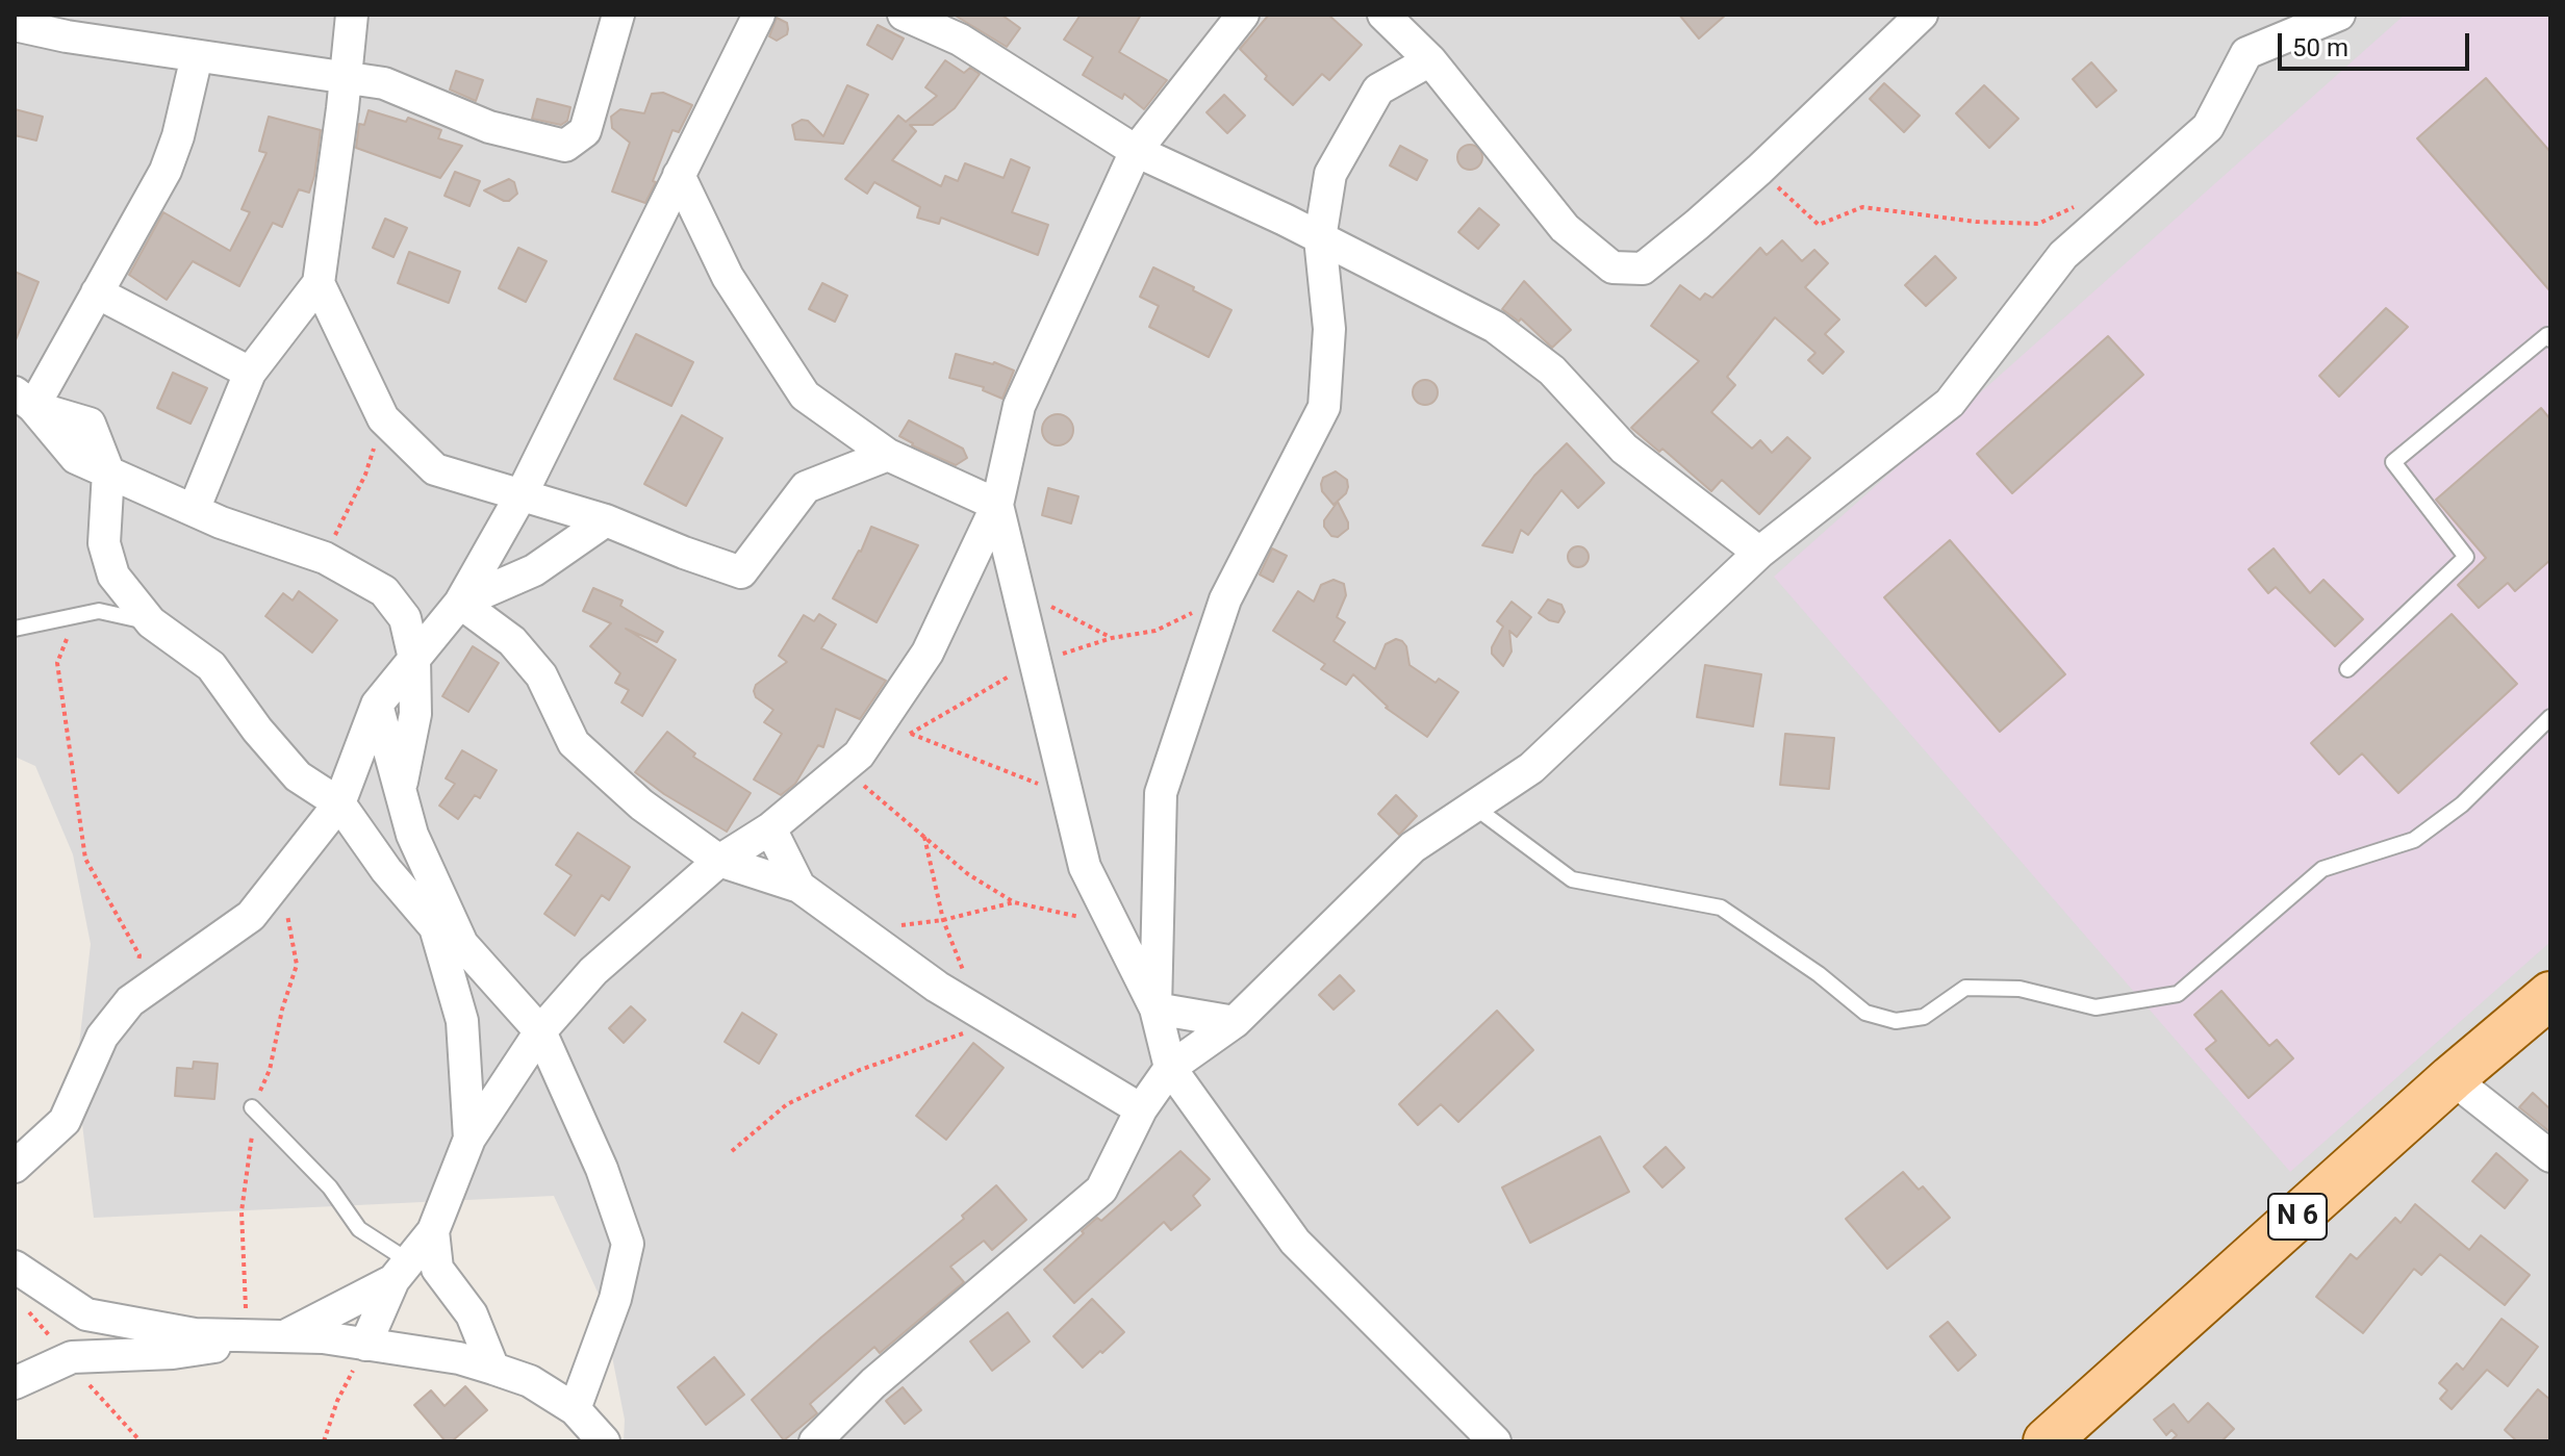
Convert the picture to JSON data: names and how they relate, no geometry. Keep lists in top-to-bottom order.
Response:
{
  "streets": {
    "main road": ["N 6"]
  },
  "scale_bar": "50 m"
}
